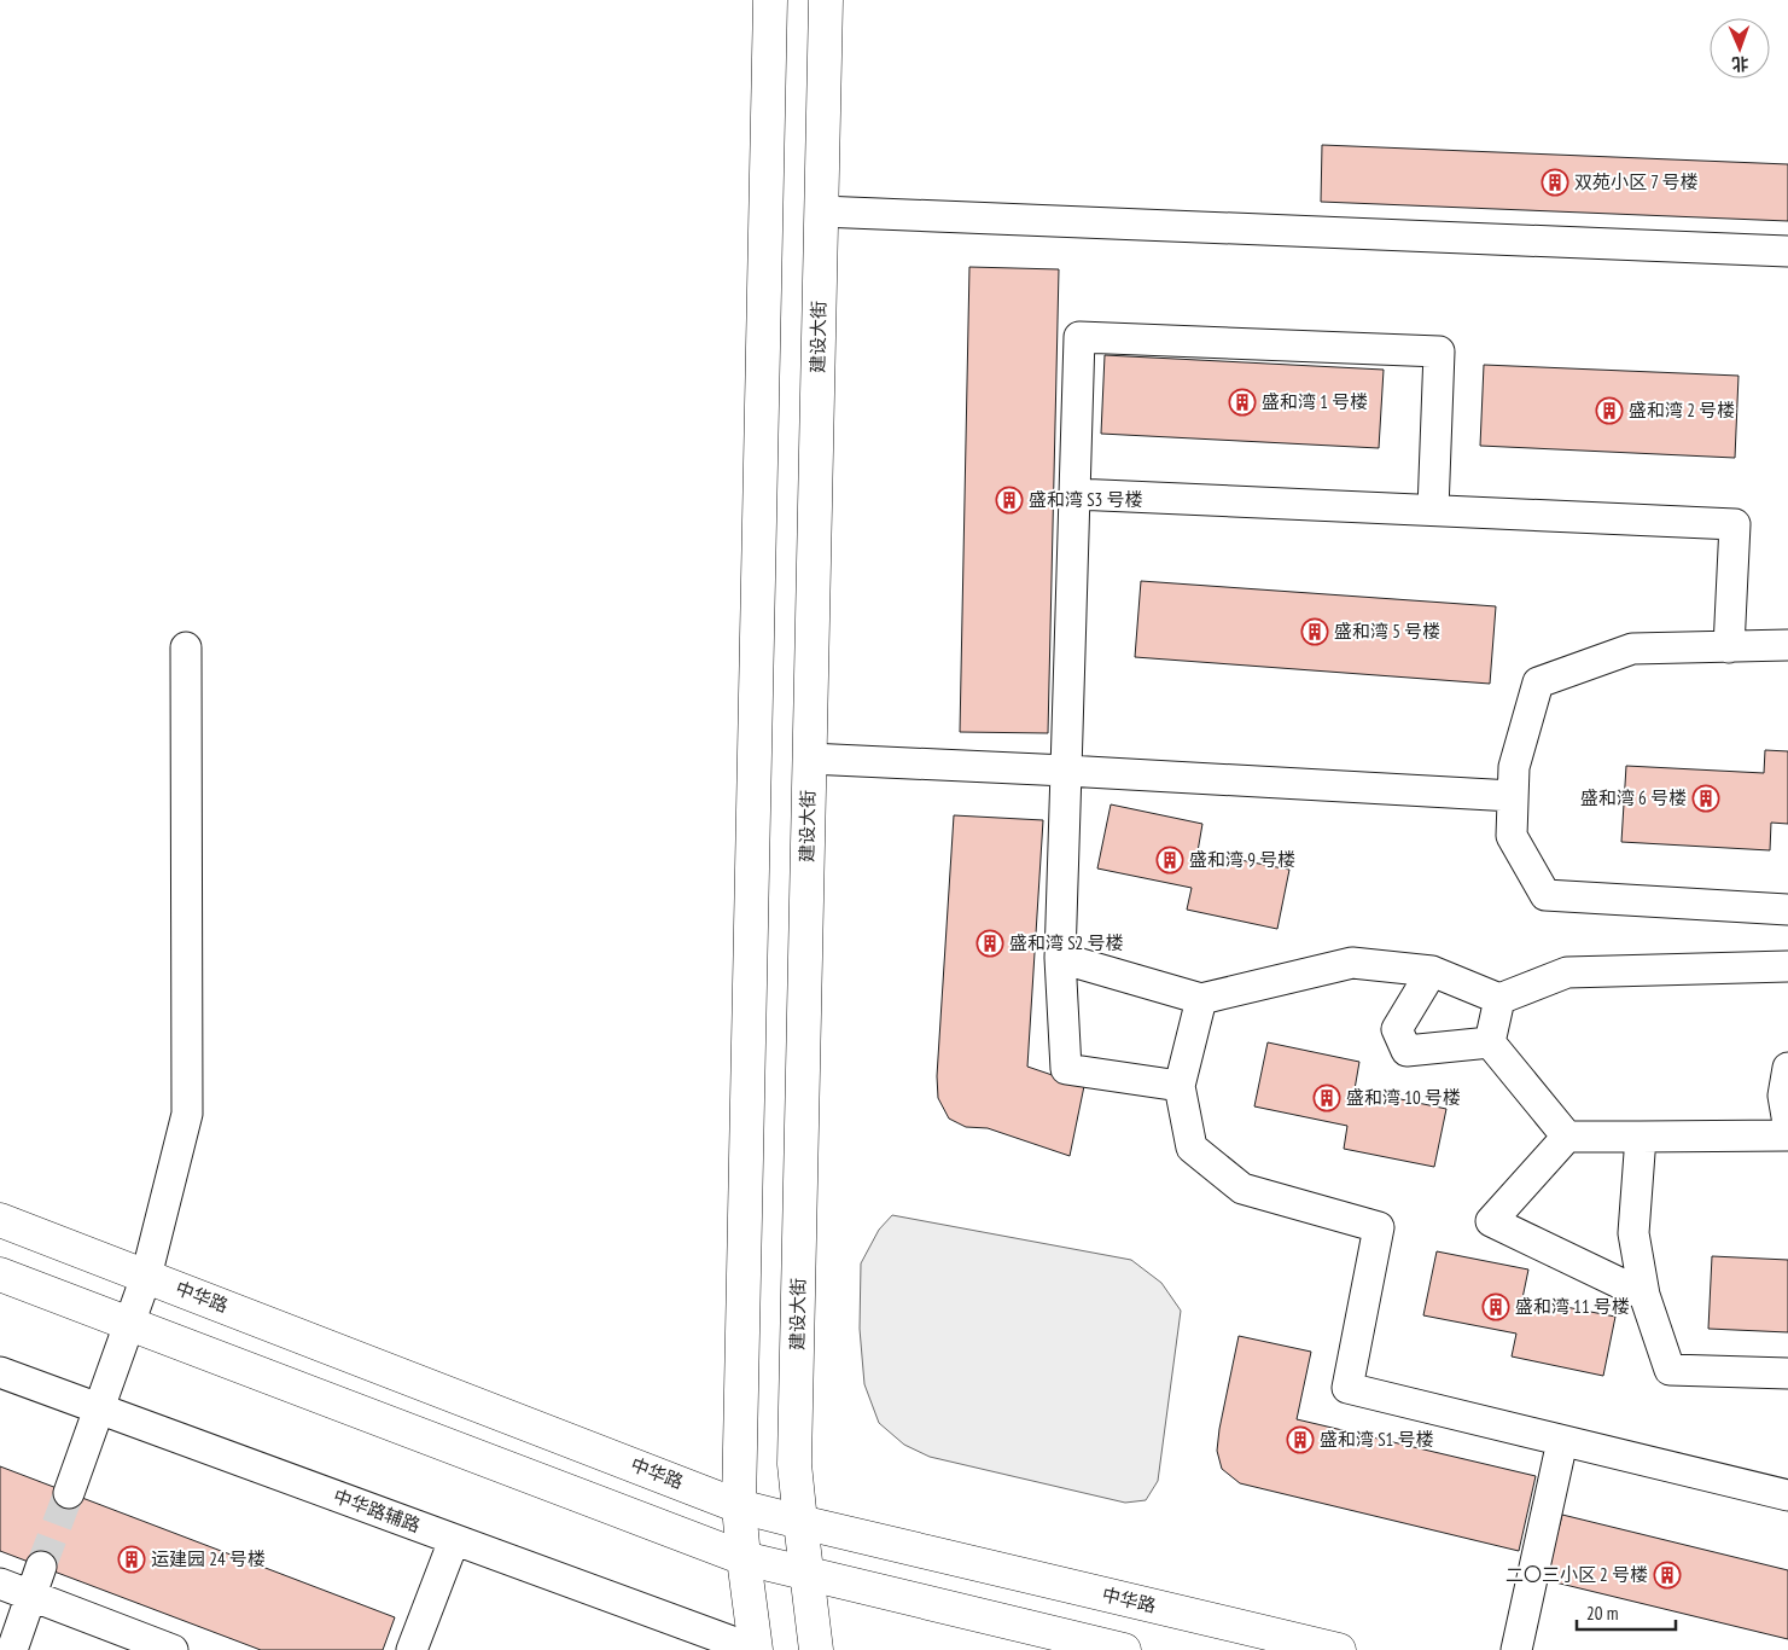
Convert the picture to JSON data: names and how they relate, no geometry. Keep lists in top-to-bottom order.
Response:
{
  "streets": {
    "main road": ["建设大街", "中华路"],
    "street": ["中华路辅路"]
  },
  "crossings": [
    ["建设大街", "中华路"]
  ],
  "places": {
    "building": [
      "双苑小区 7 号楼",
      "盛和湾 1 号楼",
      "盛和湾 2 号楼",
      "盛和湾 S3 号楼",
      "盛和湾 5 号楼",
      "盛和湾 6 号楼",
      "盛和湾 9 号楼",
      "盛和湾 S2 号楼",
      "盛和湾 10 号楼",
      "盛和湾 11 号楼",
      "盛和湾 S1 号楼",
      "运建园 24 号楼",
      "二〇三小区 2 号楼"
    ]
  },
  "scale_bar": "20 m",
  "north": "bottom"
}
